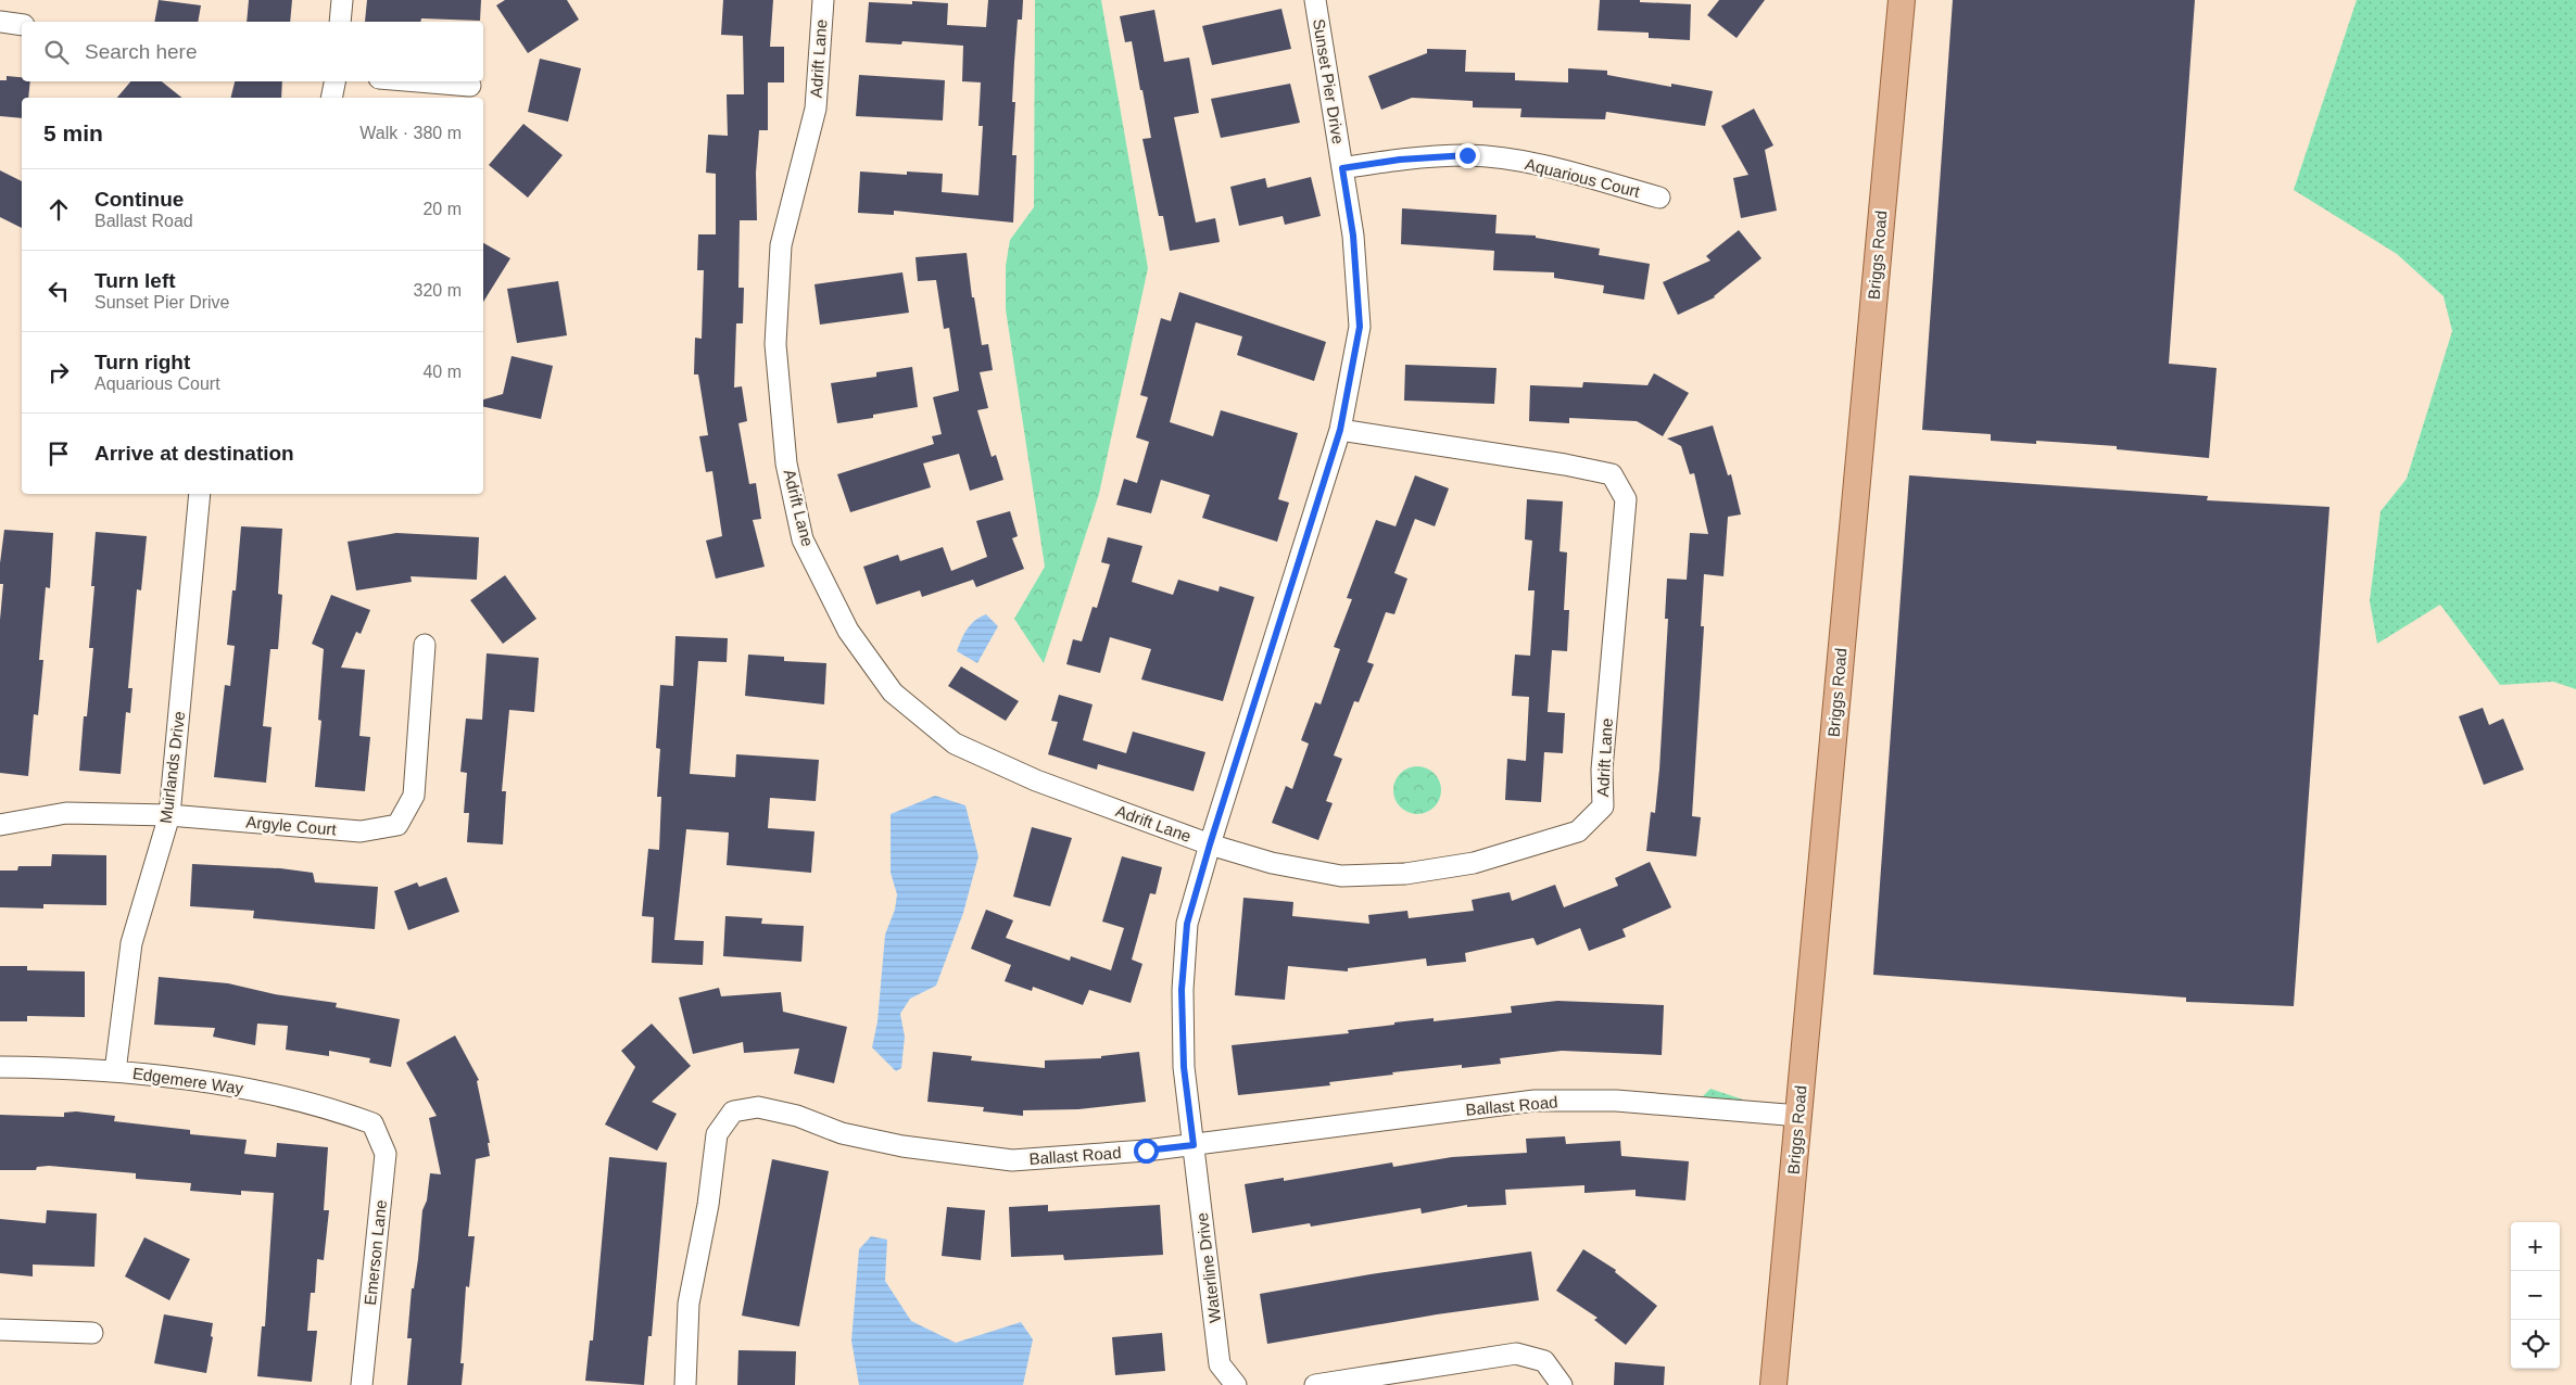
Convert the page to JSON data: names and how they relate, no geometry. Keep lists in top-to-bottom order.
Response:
{
  "streets": {
    "main road": ["Briggs Road"],
    "street": [
      "Adrift Lane",
      "Sunset Pier Drive",
      "Aquarious Court",
      "Muirlands Drive",
      "Argyle Court",
      "Edgemere Way",
      "Ballast Road",
      "Emerson Lane",
      "Waterline Drive"
    ]
  },
  "crossings": [
    ["Adrift Lane", "Sunset Pier Drive"],
    ["Sunset Pier Drive", "Aquarious Court"],
    ["Sunset Pier Drive", "Ballast Road"],
    ["Sunset Pier Drive", "Waterline Drive"],
    ["Briggs Road", "Ballast Road"],
    ["Muirlands Drive", "Argyle Court"],
    ["Muirlands Drive", "Edgemere Way"],
    ["Edgemere Way", "Emerson Lane"],
    ["Ballast Road", "Waterline Drive"]
  ],
  "page": {
    "search": "Search here",
    "heading": ["5 min", "Walk · 380 m"],
    "list": [
      ["Continue", "Ballast Road", "20 m"],
      ["Turn left", "Sunset Pier Drive", "320 m"],
      ["Turn right", "Aquarious Court", "40 m"],
      "Arrive at destination"
    ],
    "map_buttons": ["+", "−"]
  }
}
